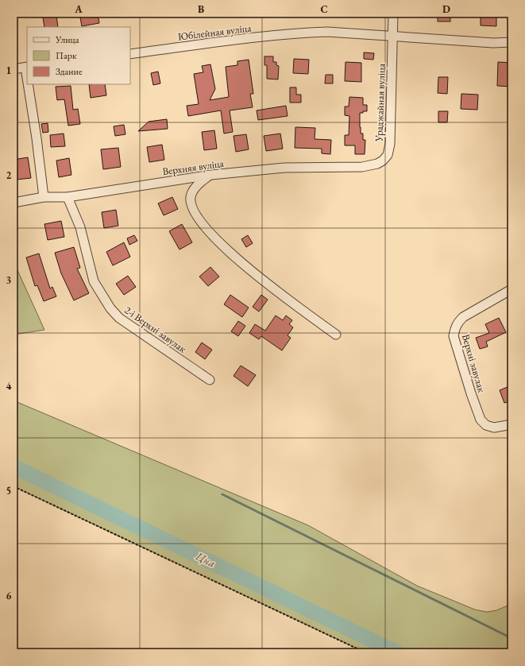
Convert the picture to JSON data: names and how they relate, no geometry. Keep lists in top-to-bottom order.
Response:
{
  "streets": {
    "street": [
      "Юбілейная вуліца",
      "Ураджайная вуліца",
      "Верхняя вуліца",
      "2-і Верхні завулак",
      "Верхні завулак"
    ]
  },
  "crossings": [
    ["Юбілейная вуліца", "Ураджайная вуліца"],
    ["Ураджайная вуліца", "Верхняя вуліца"],
    ["Верхняя вуліца", "2-і Верхні завулак"]
  ],
  "water": ["Цна"],
  "legend": ["Улица", "Парк", "Здание"],
  "grid": {
    "columns": [
      "A",
      "B",
      "C",
      "D"
    ],
    "rows": [
      "1",
      "2",
      "3",
      "4",
      "5",
      "6"
    ]
  }
}
